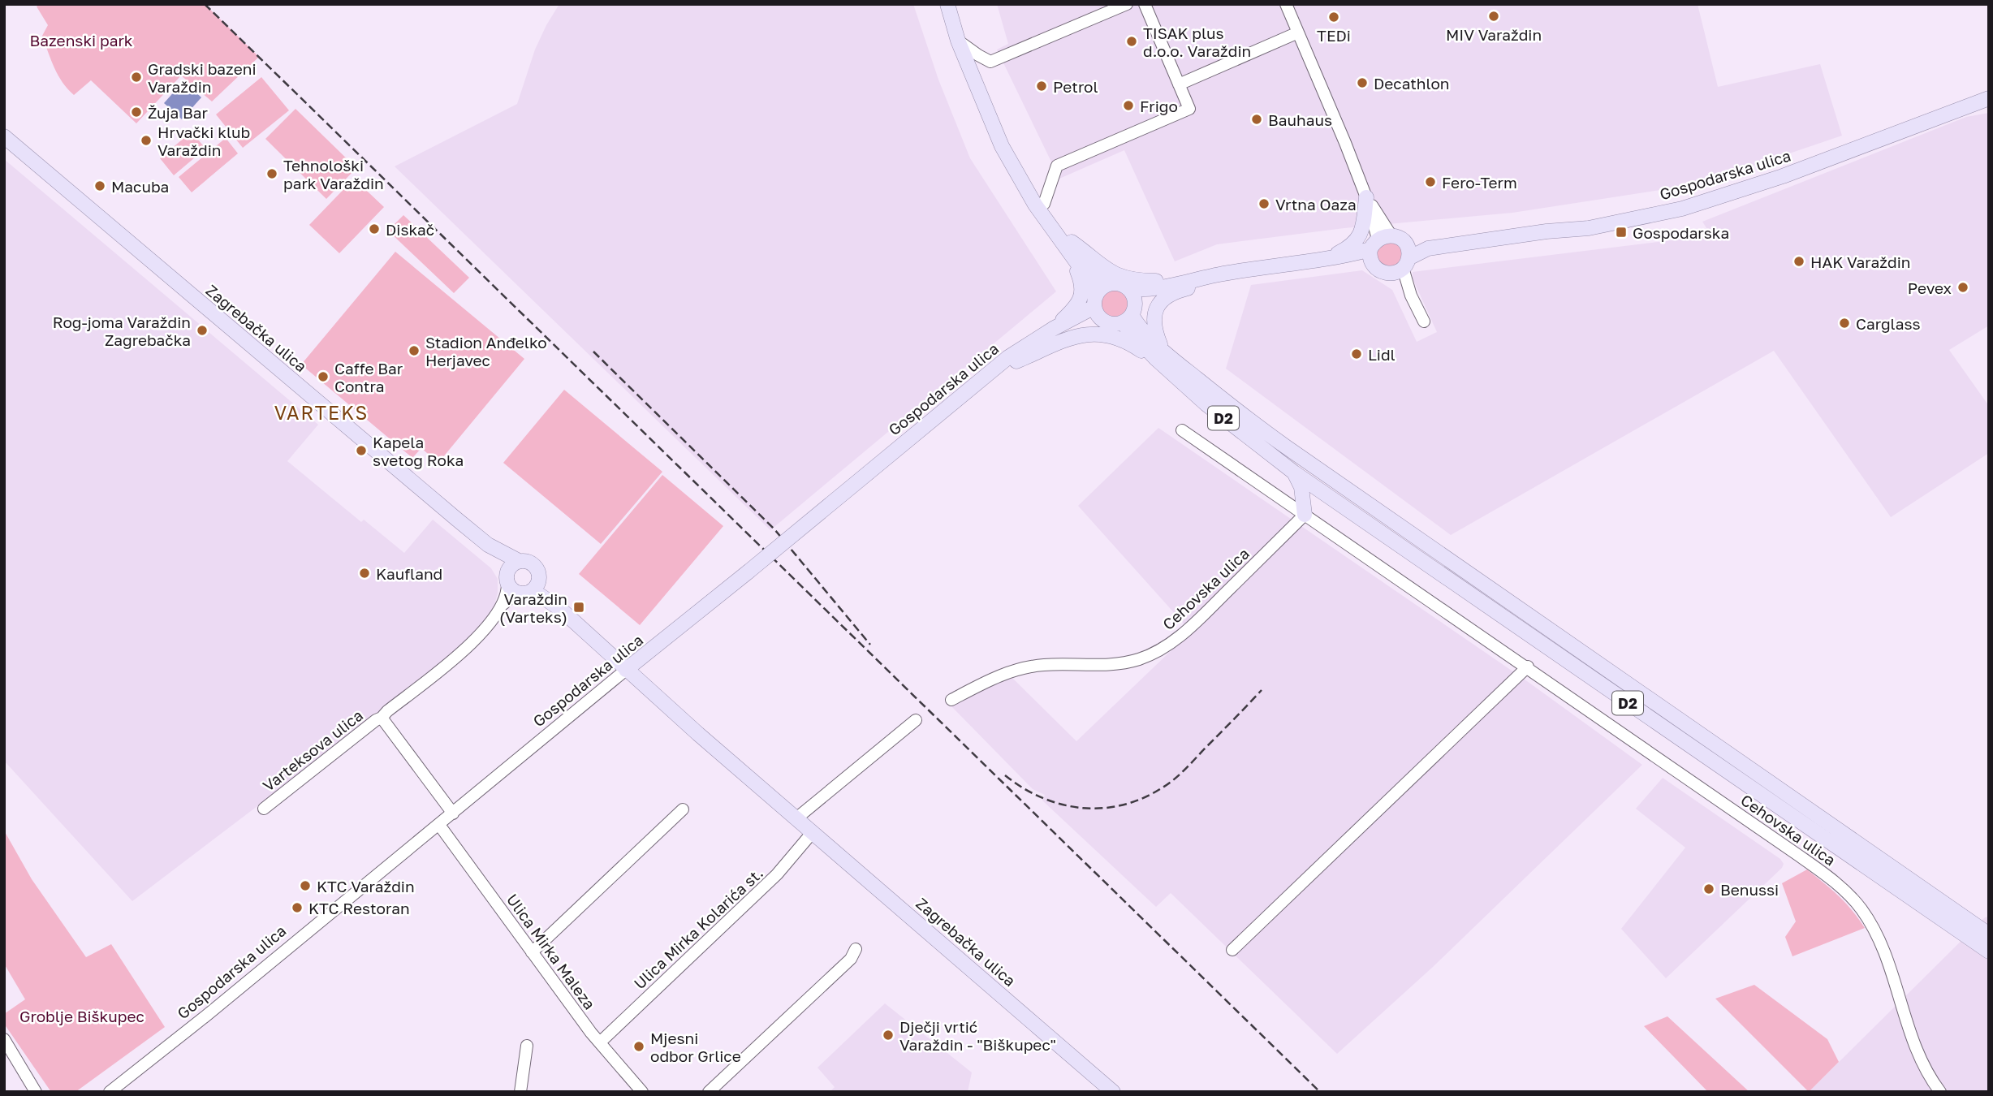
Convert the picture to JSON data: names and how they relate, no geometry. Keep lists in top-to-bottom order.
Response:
{
  "streets": {
    "main road": ["Gospodarska ulica", "Zagrebačka ulica", "D2"],
    "street": [
      "Cehovska ulica",
      "Varteksova ulica",
      "Ulica Mirka Kolarića st.",
      "Ulica Mirka Maleza"
    ]
  },
  "crossings": [
    ["Gospodarska ulica", "Zagrebačka ulica"],
    ["Gospodarska ulica", "D2"],
    ["Gospodarska ulica", "Varteksova ulica"],
    ["Gospodarska ulica", "Ulica Mirka Maleza"],
    ["Zagrebačka ulica", "Varteksova ulica"],
    ["Zagrebačka ulica", "Ulica Mirka Kolarića st."],
    ["Ulica Mirka Kolarića st.", "Ulica Mirka Maleza"]
  ],
  "districts": ["VARTEKS"],
  "parks": ["Bazenski park", "Groblje Biškupec"],
  "places": {
    "other": [
      "MIV Varaždin",
      "TEDi",
      "TISAK plus d.o.o. Varaždin",
      "Gradski bazeni Varaždin",
      "Decathlon",
      "Petrol",
      "Frigo",
      "Žuja Bar",
      "Bauhaus",
      "Hrvački klub Varaždin",
      "Tehnološki park Varaždin",
      "Fero-Term",
      "Macuba",
      "Vrtna Oaza",
      "Diskač",
      "HAK Varaždin",
      "Pevex",
      "Carglass",
      "Rog-joma Varaždin Zagrebačka",
      "Stadion Anđelko Herjavec",
      "Lidl",
      "Caffe Bar Contra",
      "Kapela svetog Roka",
      "Kaufland",
      "KTC Varaždin",
      "Benussi",
      "KTC Restoran",
      "Dječji vrtić Varaždin - \"Biškupec\"",
      "Mjesni odbor Grlice"
    ],
    "transit": ["Gospodarska", "Varaždin (Varteks)"]
  }
}
